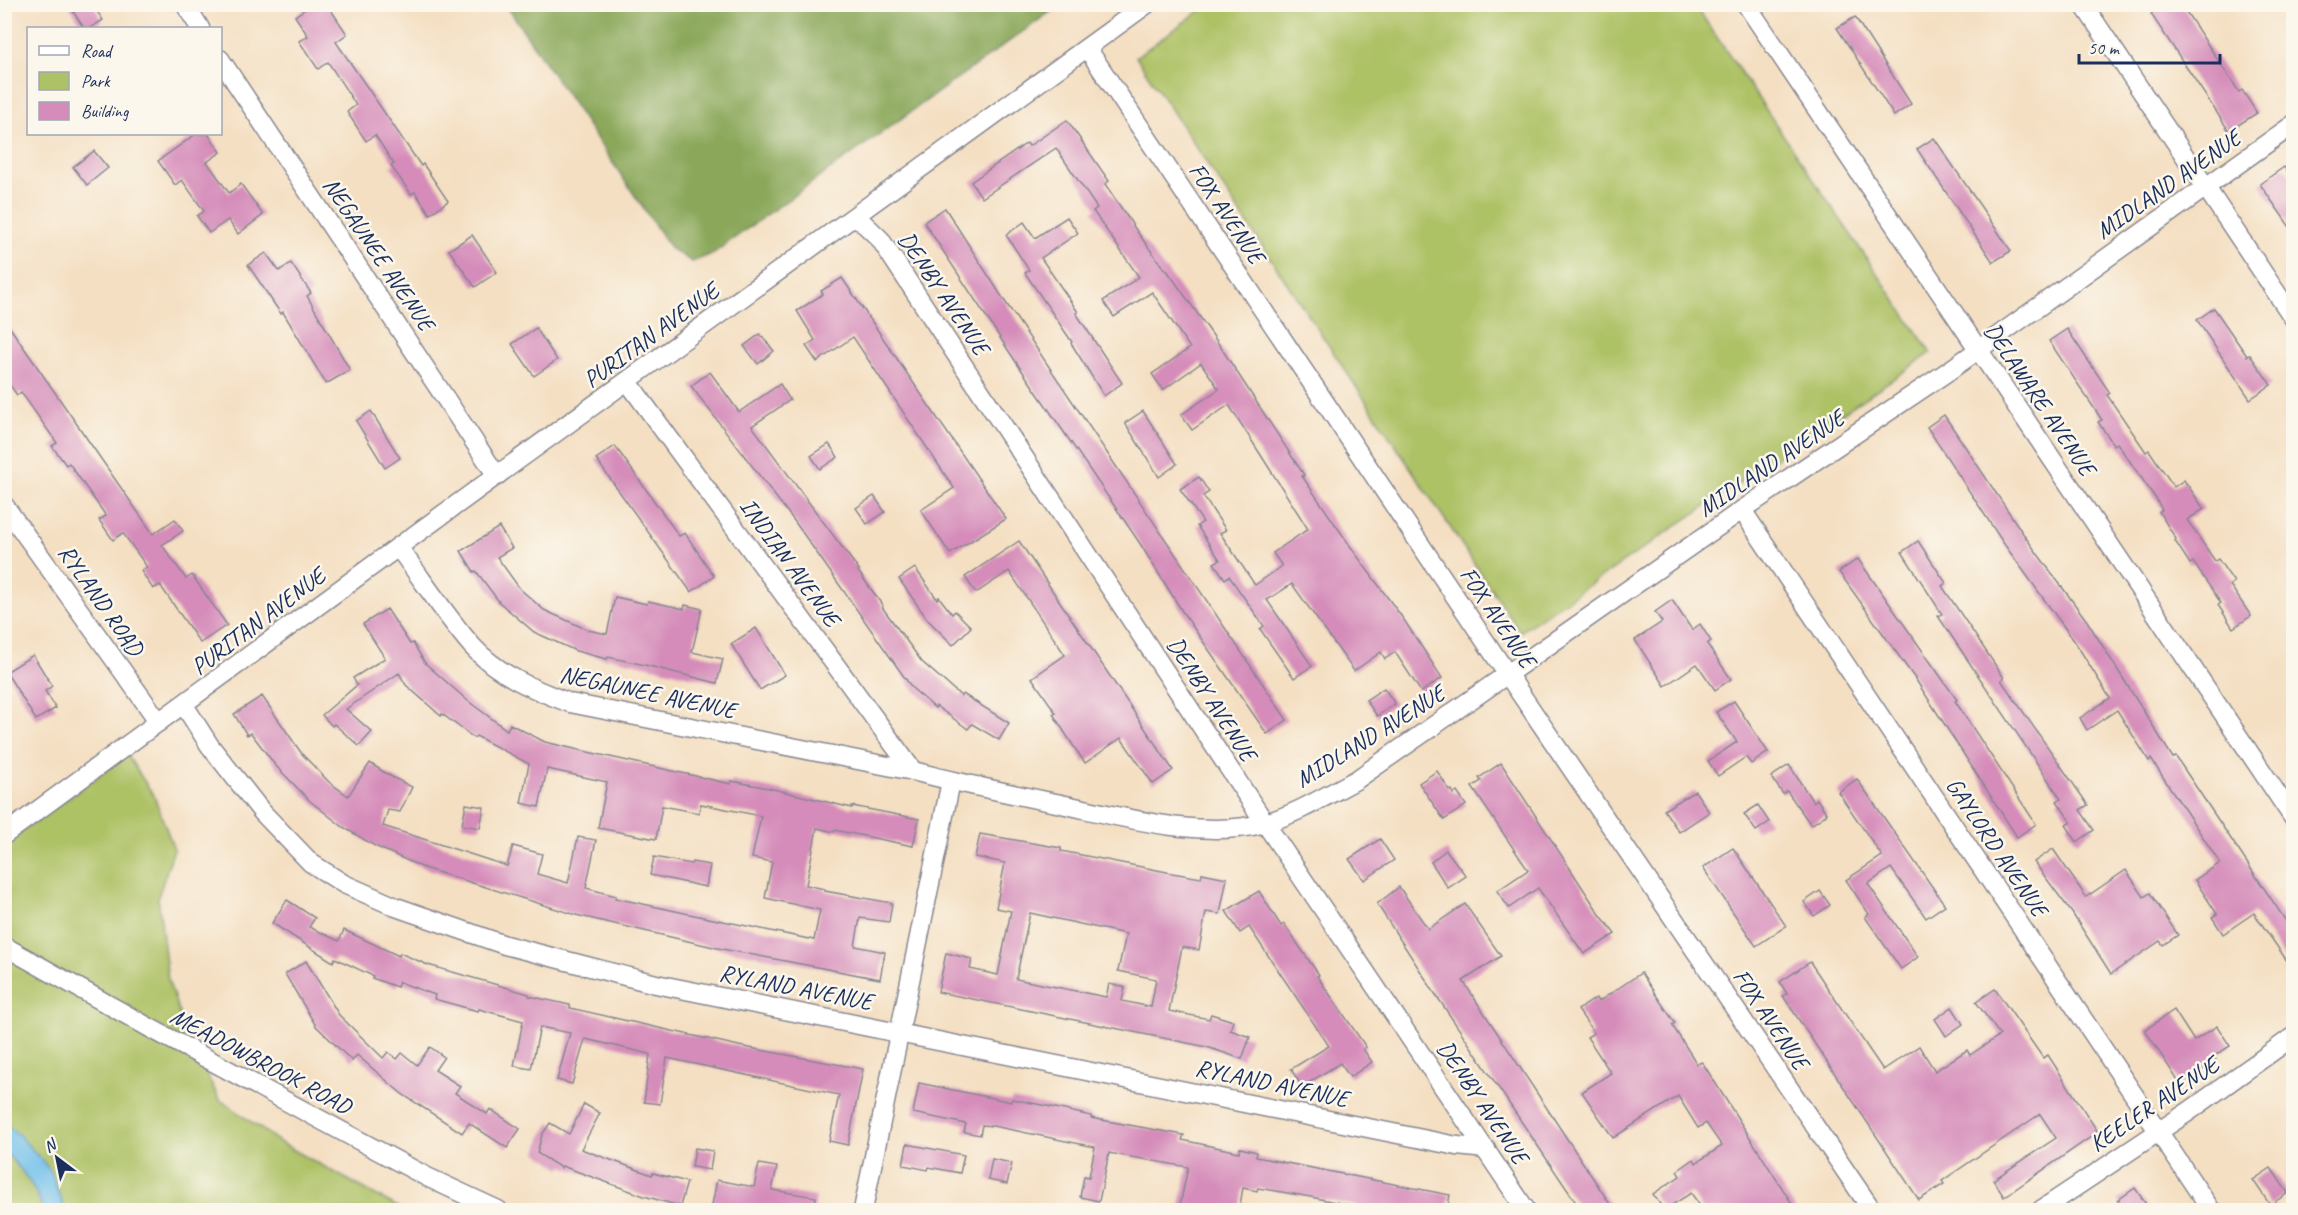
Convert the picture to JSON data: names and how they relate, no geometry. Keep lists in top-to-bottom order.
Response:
{
  "streets": {
    "street": [
      "MIDLAND AVENUE",
      "FOX AVENUE",
      "NEGAUNEE AVENUE",
      "DENBY AVENUE",
      "PURITAN AVENUE",
      "DELAWARE AVENUE",
      "INDIAN AVENUE",
      "RYLAND ROAD",
      "GAYLORD AVENUE",
      "RYLAND AVENUE",
      "MEADOWBROOK ROAD",
      "KEELER AVENUE"
    ]
  },
  "crossings": [
    ["MIDLAND AVENUE", "FOX AVENUE"],
    ["MIDLAND AVENUE", "DENBY AVENUE"],
    ["MIDLAND AVENUE", "DELAWARE AVENUE"],
    ["MIDLAND AVENUE", "GAYLORD AVENUE"],
    ["FOX AVENUE", "PURITAN AVENUE"],
    ["NEGAUNEE AVENUE", "PURITAN AVENUE"],
    ["NEGAUNEE AVENUE", "INDIAN AVENUE"],
    ["DENBY AVENUE", "PURITAN AVENUE"],
    ["DENBY AVENUE", "RYLAND AVENUE"],
    ["PURITAN AVENUE", "INDIAN AVENUE"],
    ["PURITAN AVENUE", "RYLAND ROAD"],
    ["PURITAN AVENUE", "RYLAND AVENUE"],
    ["GAYLORD AVENUE", "KEELER AVENUE"]
  ],
  "legend": ["Road", "Park", "Building"],
  "scale_bar": "50 m",
  "north": "top left"
}
